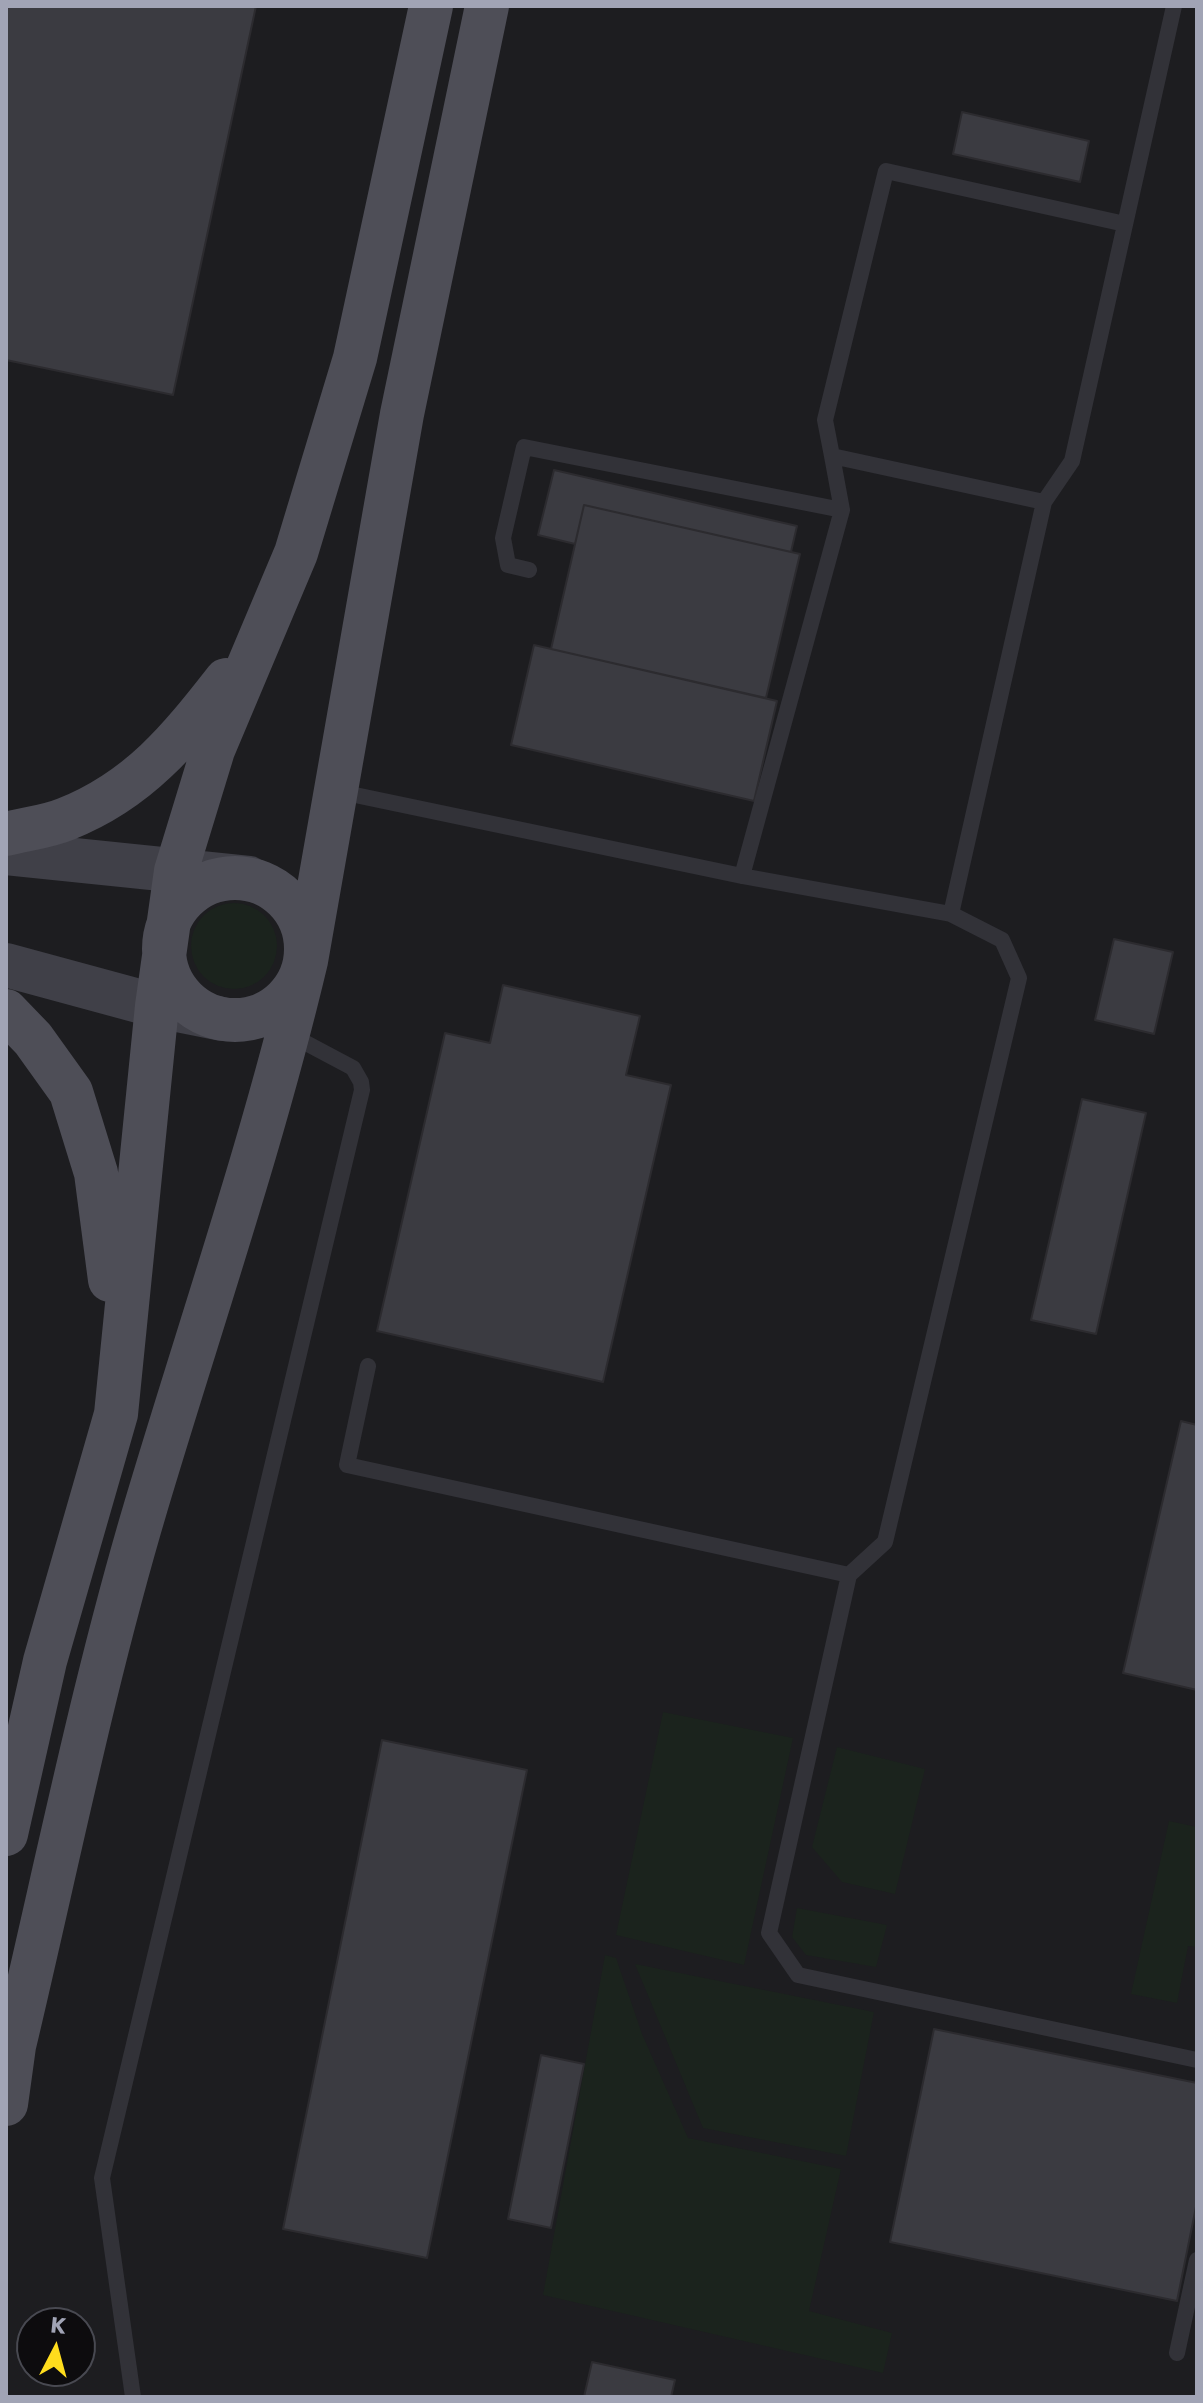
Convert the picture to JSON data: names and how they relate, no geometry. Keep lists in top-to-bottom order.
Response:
{
  "north": "top"
}
